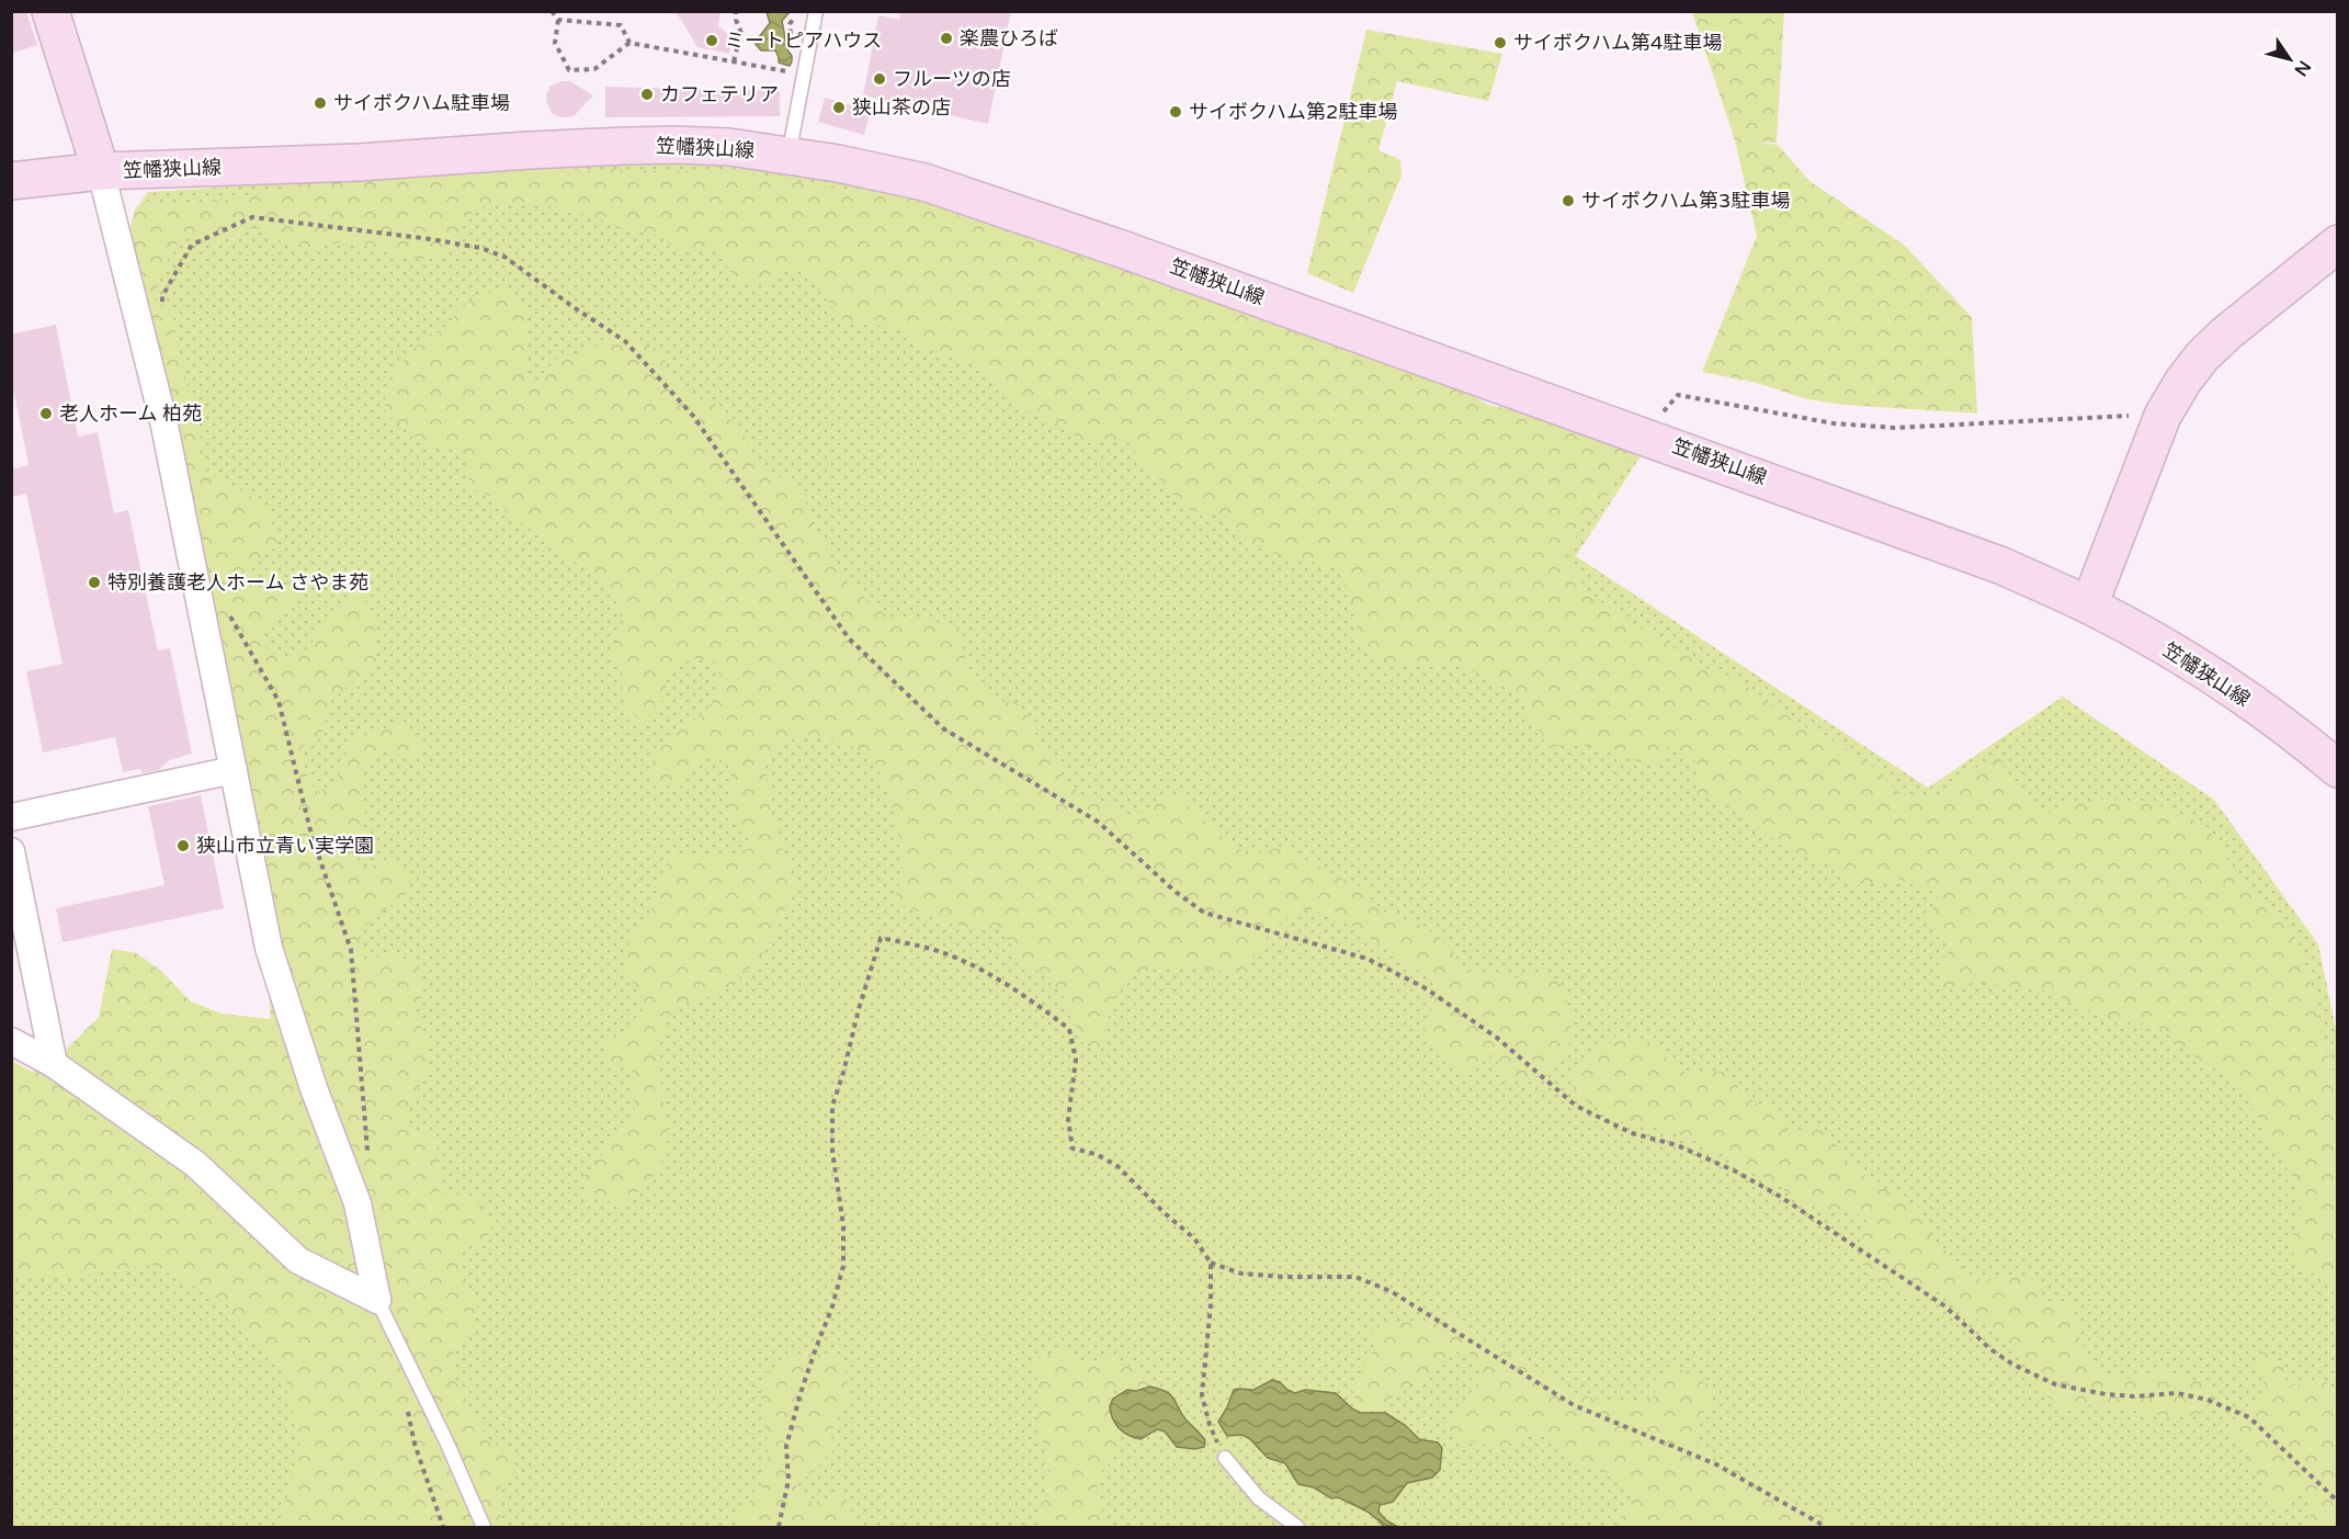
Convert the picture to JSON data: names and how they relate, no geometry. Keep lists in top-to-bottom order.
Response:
{
  "streets": {
    "main road": ["笠幡狭山線"]
  },
  "places": [
    "楽農ひろば",
    "ミートピアハウス",
    "サイボクハム第4駐車場",
    "フルーツの店",
    "カフェテリア",
    "サイボクハム駐車場",
    "狭山茶の店",
    "サイボクハム第2駐車場",
    "サイボクハム第3駐車場",
    "老人ホーム 柏苑",
    "特別養護老人ホーム さやま苑",
    "狭山市立青い実学園"
  ],
  "north": "bottom right"
}
